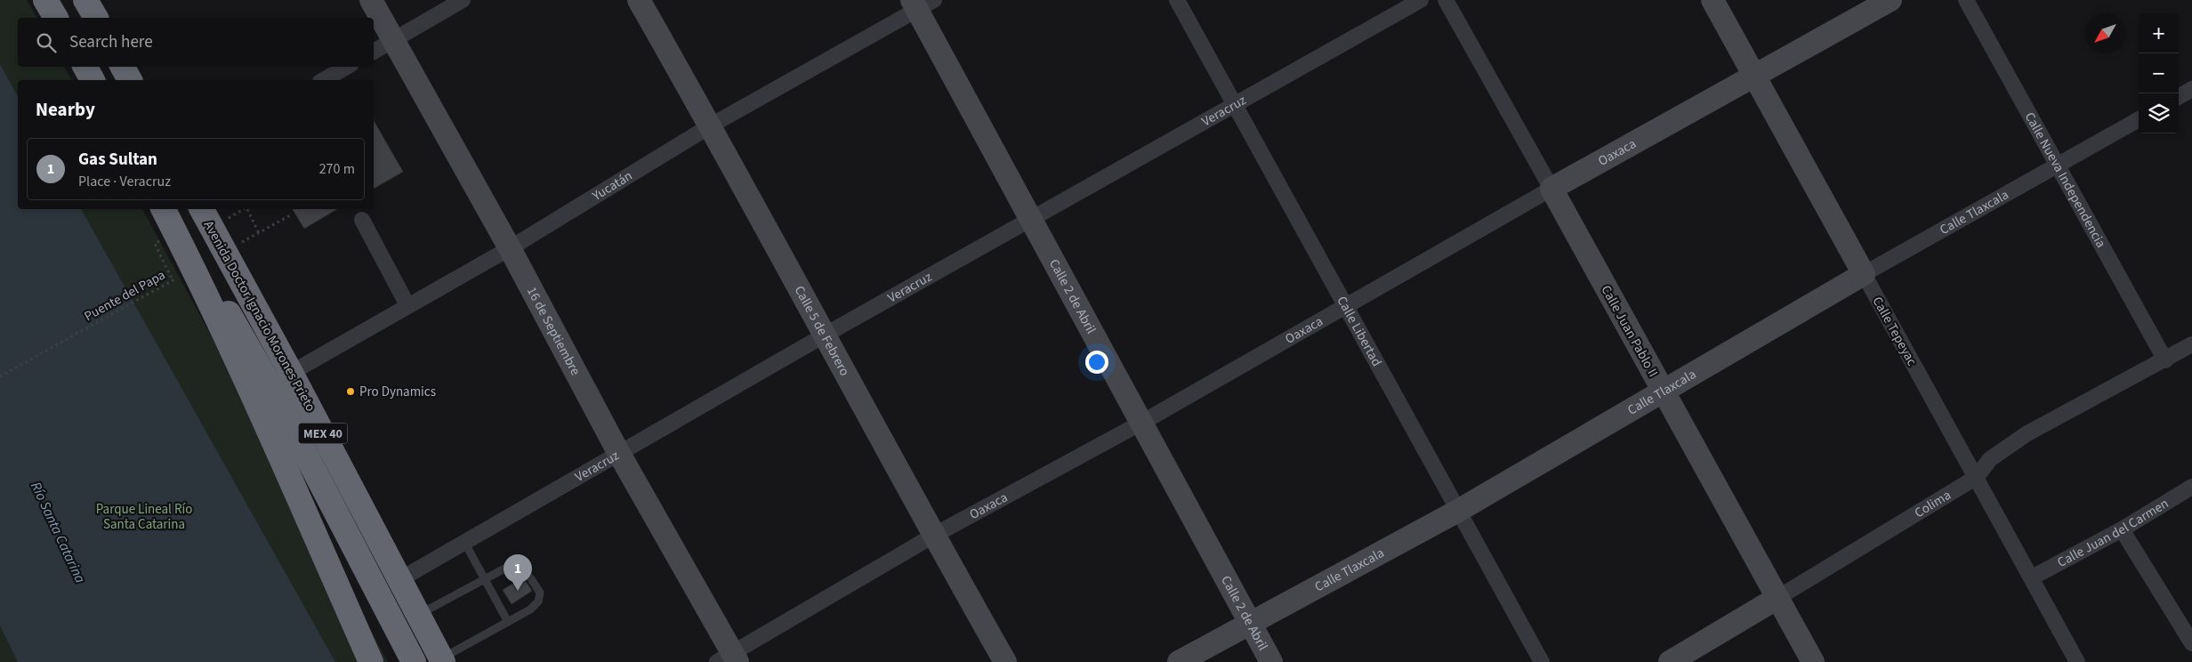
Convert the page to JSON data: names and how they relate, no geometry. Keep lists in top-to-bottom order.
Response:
{
  "streets": {
    "highway": ["Avenida Doctor Ignacio Morones Prieto", "MEX 40"],
    "street": [
      "Veracruz",
      "Oaxaca",
      "Calle Nueva Independencia",
      "Yucatán",
      "Calle Tlaxcala",
      "Calle 2 de Abril",
      "16 de Septiembre",
      "Calle 5 de Febrero",
      "Calle Libertad",
      "Calle Juan Pablo II",
      "Calle Tepeyac",
      "Colima",
      "Calle Juan del Carmen"
    ],
    "path": ["Puente del Papa"]
  },
  "crossings": [
    ["Veracruz", "Calle 2 de Abril"],
    ["Veracruz", "Avenida Doctor Ignacio Morones Prieto"],
    ["Veracruz", "16 de Septiembre"],
    ["Veracruz", "Calle 5 de Febrero"],
    ["Veracruz", "Calle Libertad"],
    ["Oaxaca", "Calle 2 de Abril"],
    ["Oaxaca", "16 de Septiembre"],
    ["Oaxaca", "Calle 5 de Febrero"],
    ["Oaxaca", "Calle Libertad"],
    ["Oaxaca", "Calle Juan Pablo II"],
    ["Oaxaca", "Calle Tepeyac"],
    ["Calle Nueva Independencia", "Calle Tlaxcala"],
    ["Calle Nueva Independencia", "Colima"],
    ["Yucatán", "Calle 2 de Abril"],
    ["Yucatán", "Avenida Doctor Ignacio Morones Prieto"],
    ["Yucatán", "16 de Septiembre"],
    ["Yucatán", "Calle 5 de Febrero"],
    ["Calle Tlaxcala", "Calle 2 de Abril"],
    ["Calle Tlaxcala", "Calle Libertad"],
    ["Calle Tlaxcala", "Calle Juan Pablo II"],
    ["Calle Tlaxcala", "Calle Tepeyac"],
    ["Calle Juan Pablo II", "Colima"],
    ["Calle Tepeyac", "Colima"],
    ["Calle Tepeyac", "Calle Juan del Carmen"]
  ],
  "water": ["Río Santa Catarina"],
  "parks": ["Parque Lineal Río Santa Catarina"],
  "places": ["Pro Dynamics"],
  "north": "bottom left",
  "page": {
    "map_buttons": ["+", "−"],
    "search": "Search here",
    "heading": "Nearby",
    "list": [
      {
        "mark": "1",
        "name": "Gas Sultan",
        "note": "Place · Veracruz",
        "value": "270 m"
      }
    ],
    "pins": "1"
  }
}
